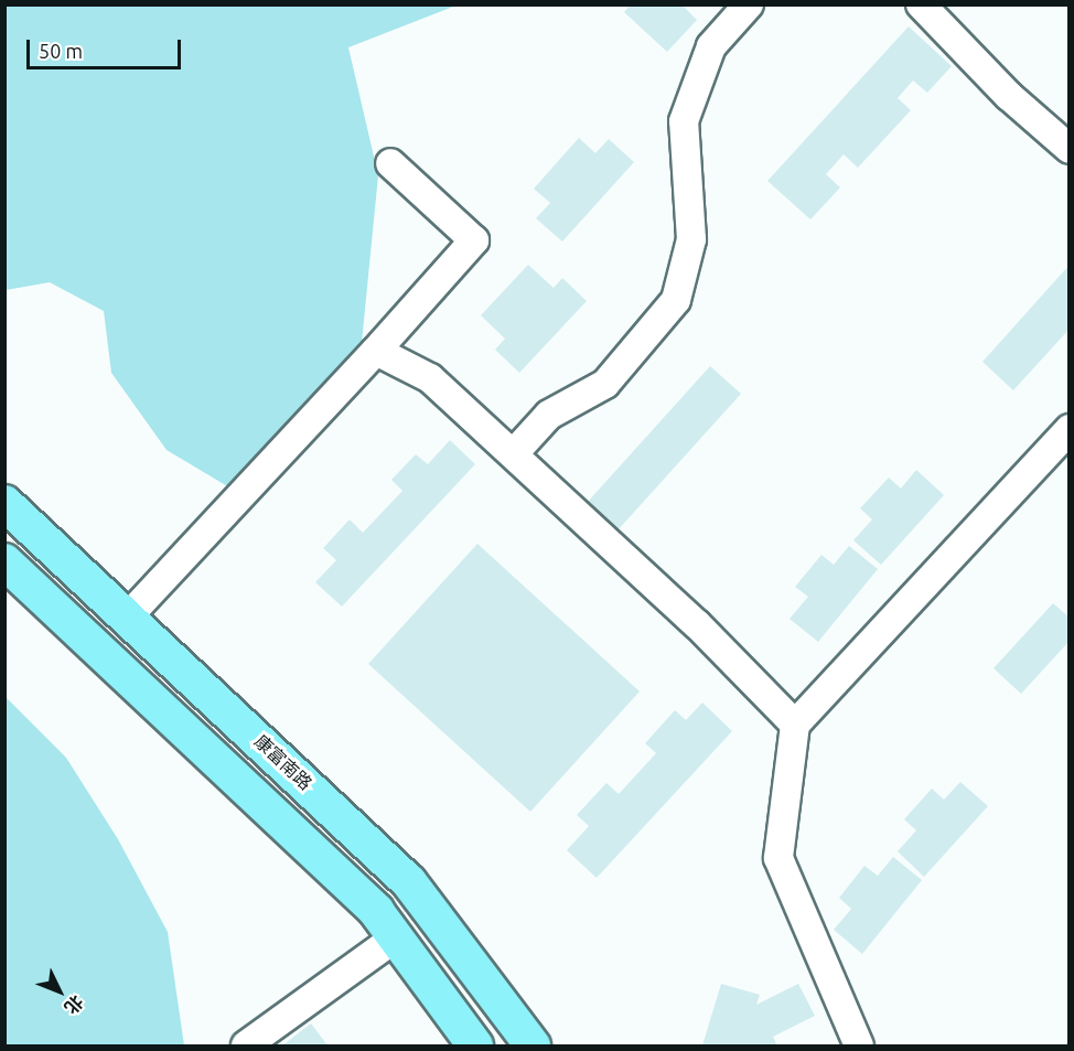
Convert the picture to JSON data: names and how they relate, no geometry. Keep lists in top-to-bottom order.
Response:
{
  "streets": {
    "main road": ["康富南路"]
  },
  "scale_bar": "50 m",
  "north": "bottom right"
}
